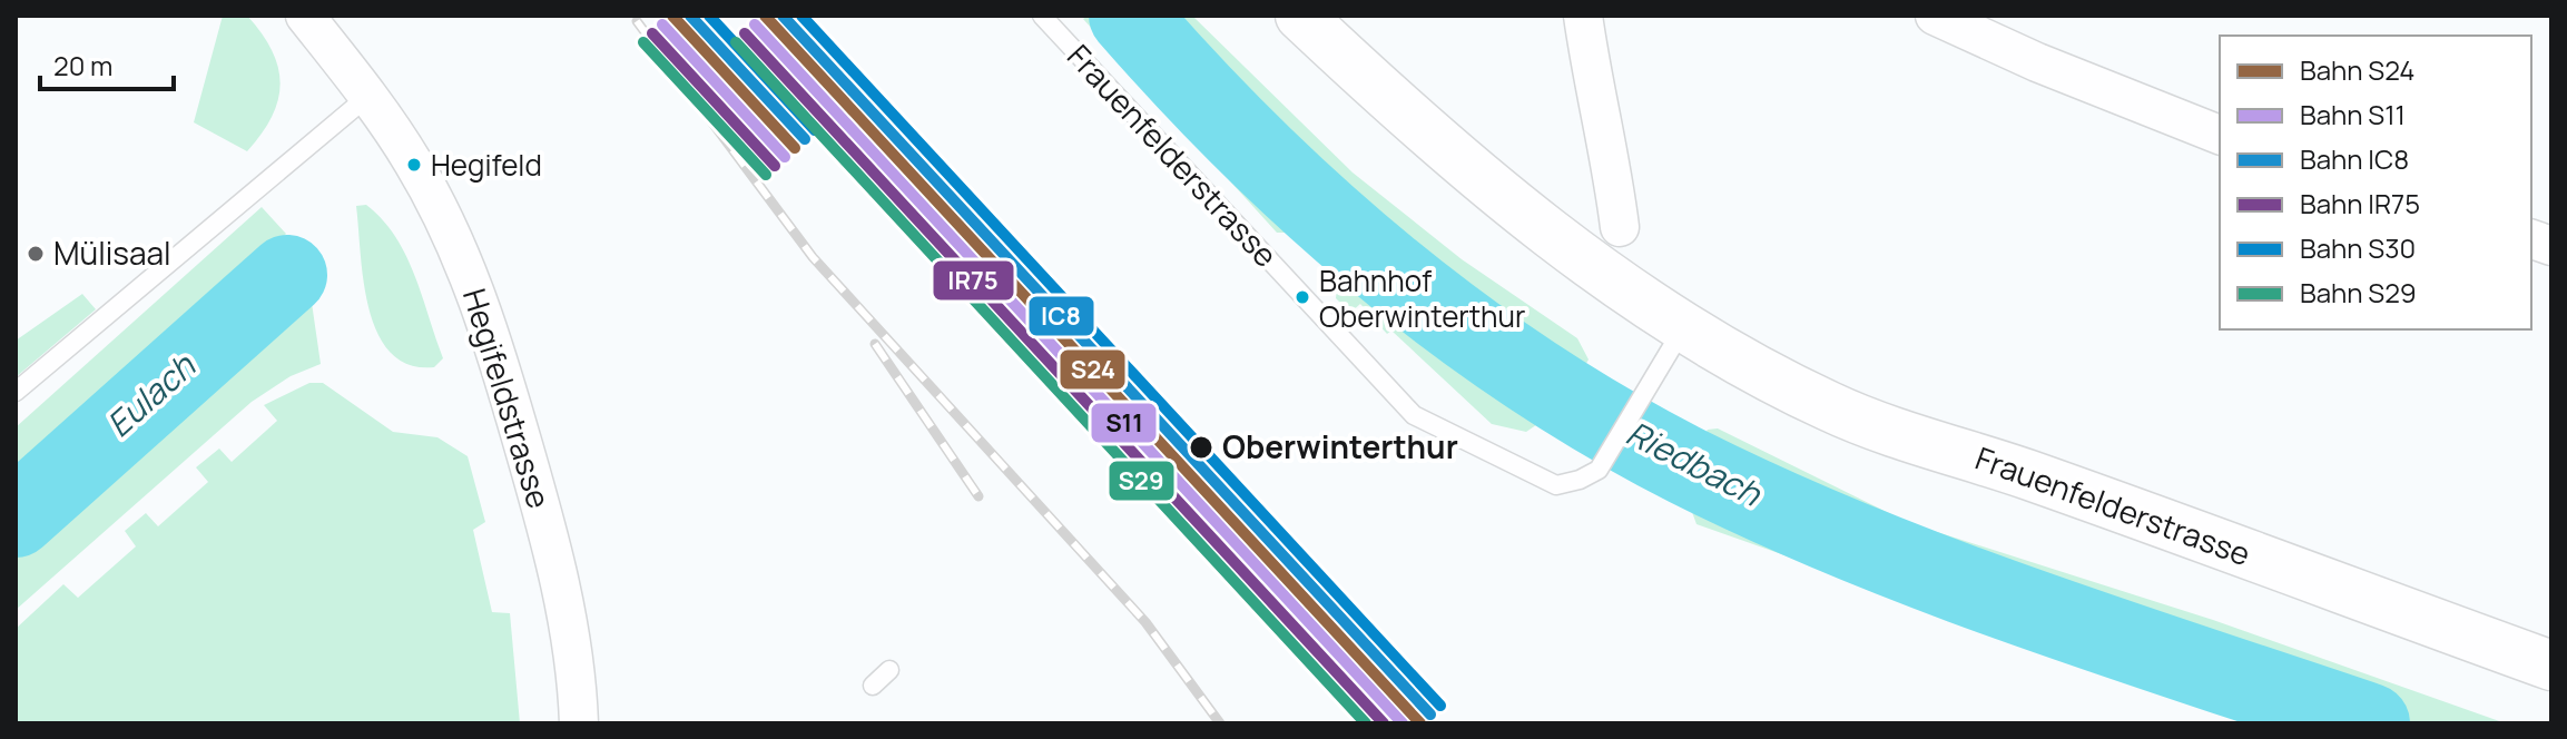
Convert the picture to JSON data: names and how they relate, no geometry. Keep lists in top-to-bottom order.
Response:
{
  "streets": {
    "main road": ["Frauenfelderstrasse"],
    "street": ["Hegifeldstrasse"]
  },
  "water": ["Eulach", "Riedbach"],
  "places": [
    "Hegifeld",
    "Mülisaal",
    "Bahnhof Oberwinterthur",
    "Oberwinterthur"
  ],
  "lines": [
    "rail line S24",
    "rail line IC8",
    "rail line S30",
    "rail line S11",
    "rail line IR75",
    "rail line S29"
  ],
  "legend": [
    "Bahn S24",
    "Bahn S11",
    "Bahn IC8",
    "Bahn IR75",
    "Bahn S30",
    "Bahn S29"
  ],
  "scale_bar": "20 m"
}
